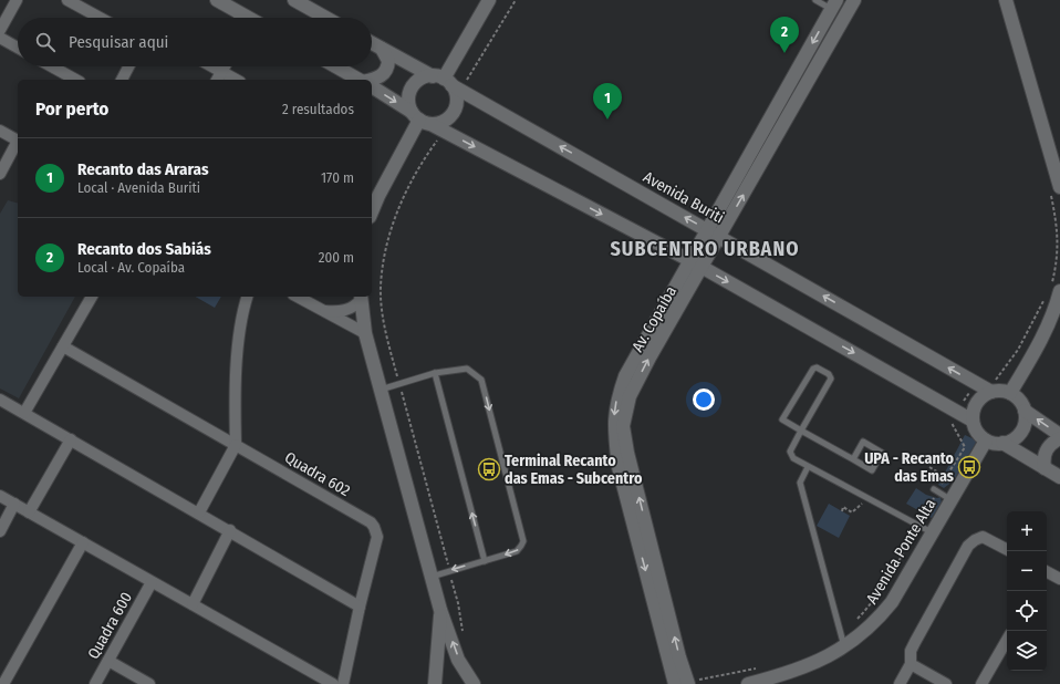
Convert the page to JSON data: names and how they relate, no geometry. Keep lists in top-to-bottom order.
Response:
{
  "streets": {
    "street": [
      "Avenida Buriti",
      "Av. Copaíba",
      "Quadra 602",
      "Avenida Ponte Alta",
      "Quadra 600"
    ]
  },
  "crossings": [
    ["Avenida Buriti", "Av. Copaíba"],
    ["Avenida Buriti", "Avenida Ponte Alta"]
  ],
  "districts": ["SUBCENTRO URBANO"],
  "places": {
    "bus stop": ["UPA - Recanto das Emas", "Terminal Recanto das Emas - Subcentro"]
  },
  "page": {
    "pins": ["2", "1"],
    "search": "Pesquisar aqui",
    "heading": ["Por perto", "2 resultados"],
    "list": [
      {
        "mark": "1",
        "name": "Recanto das Araras",
        "note": "Local · Avenida Buriti",
        "value": "170 m"
      },
      {
        "mark": "2",
        "name": "Recanto dos Sabiás",
        "note": "Local · Av. Copaíba",
        "value": "200 m"
      }
    ],
    "map_buttons": ["+", "−"]
  }
}
